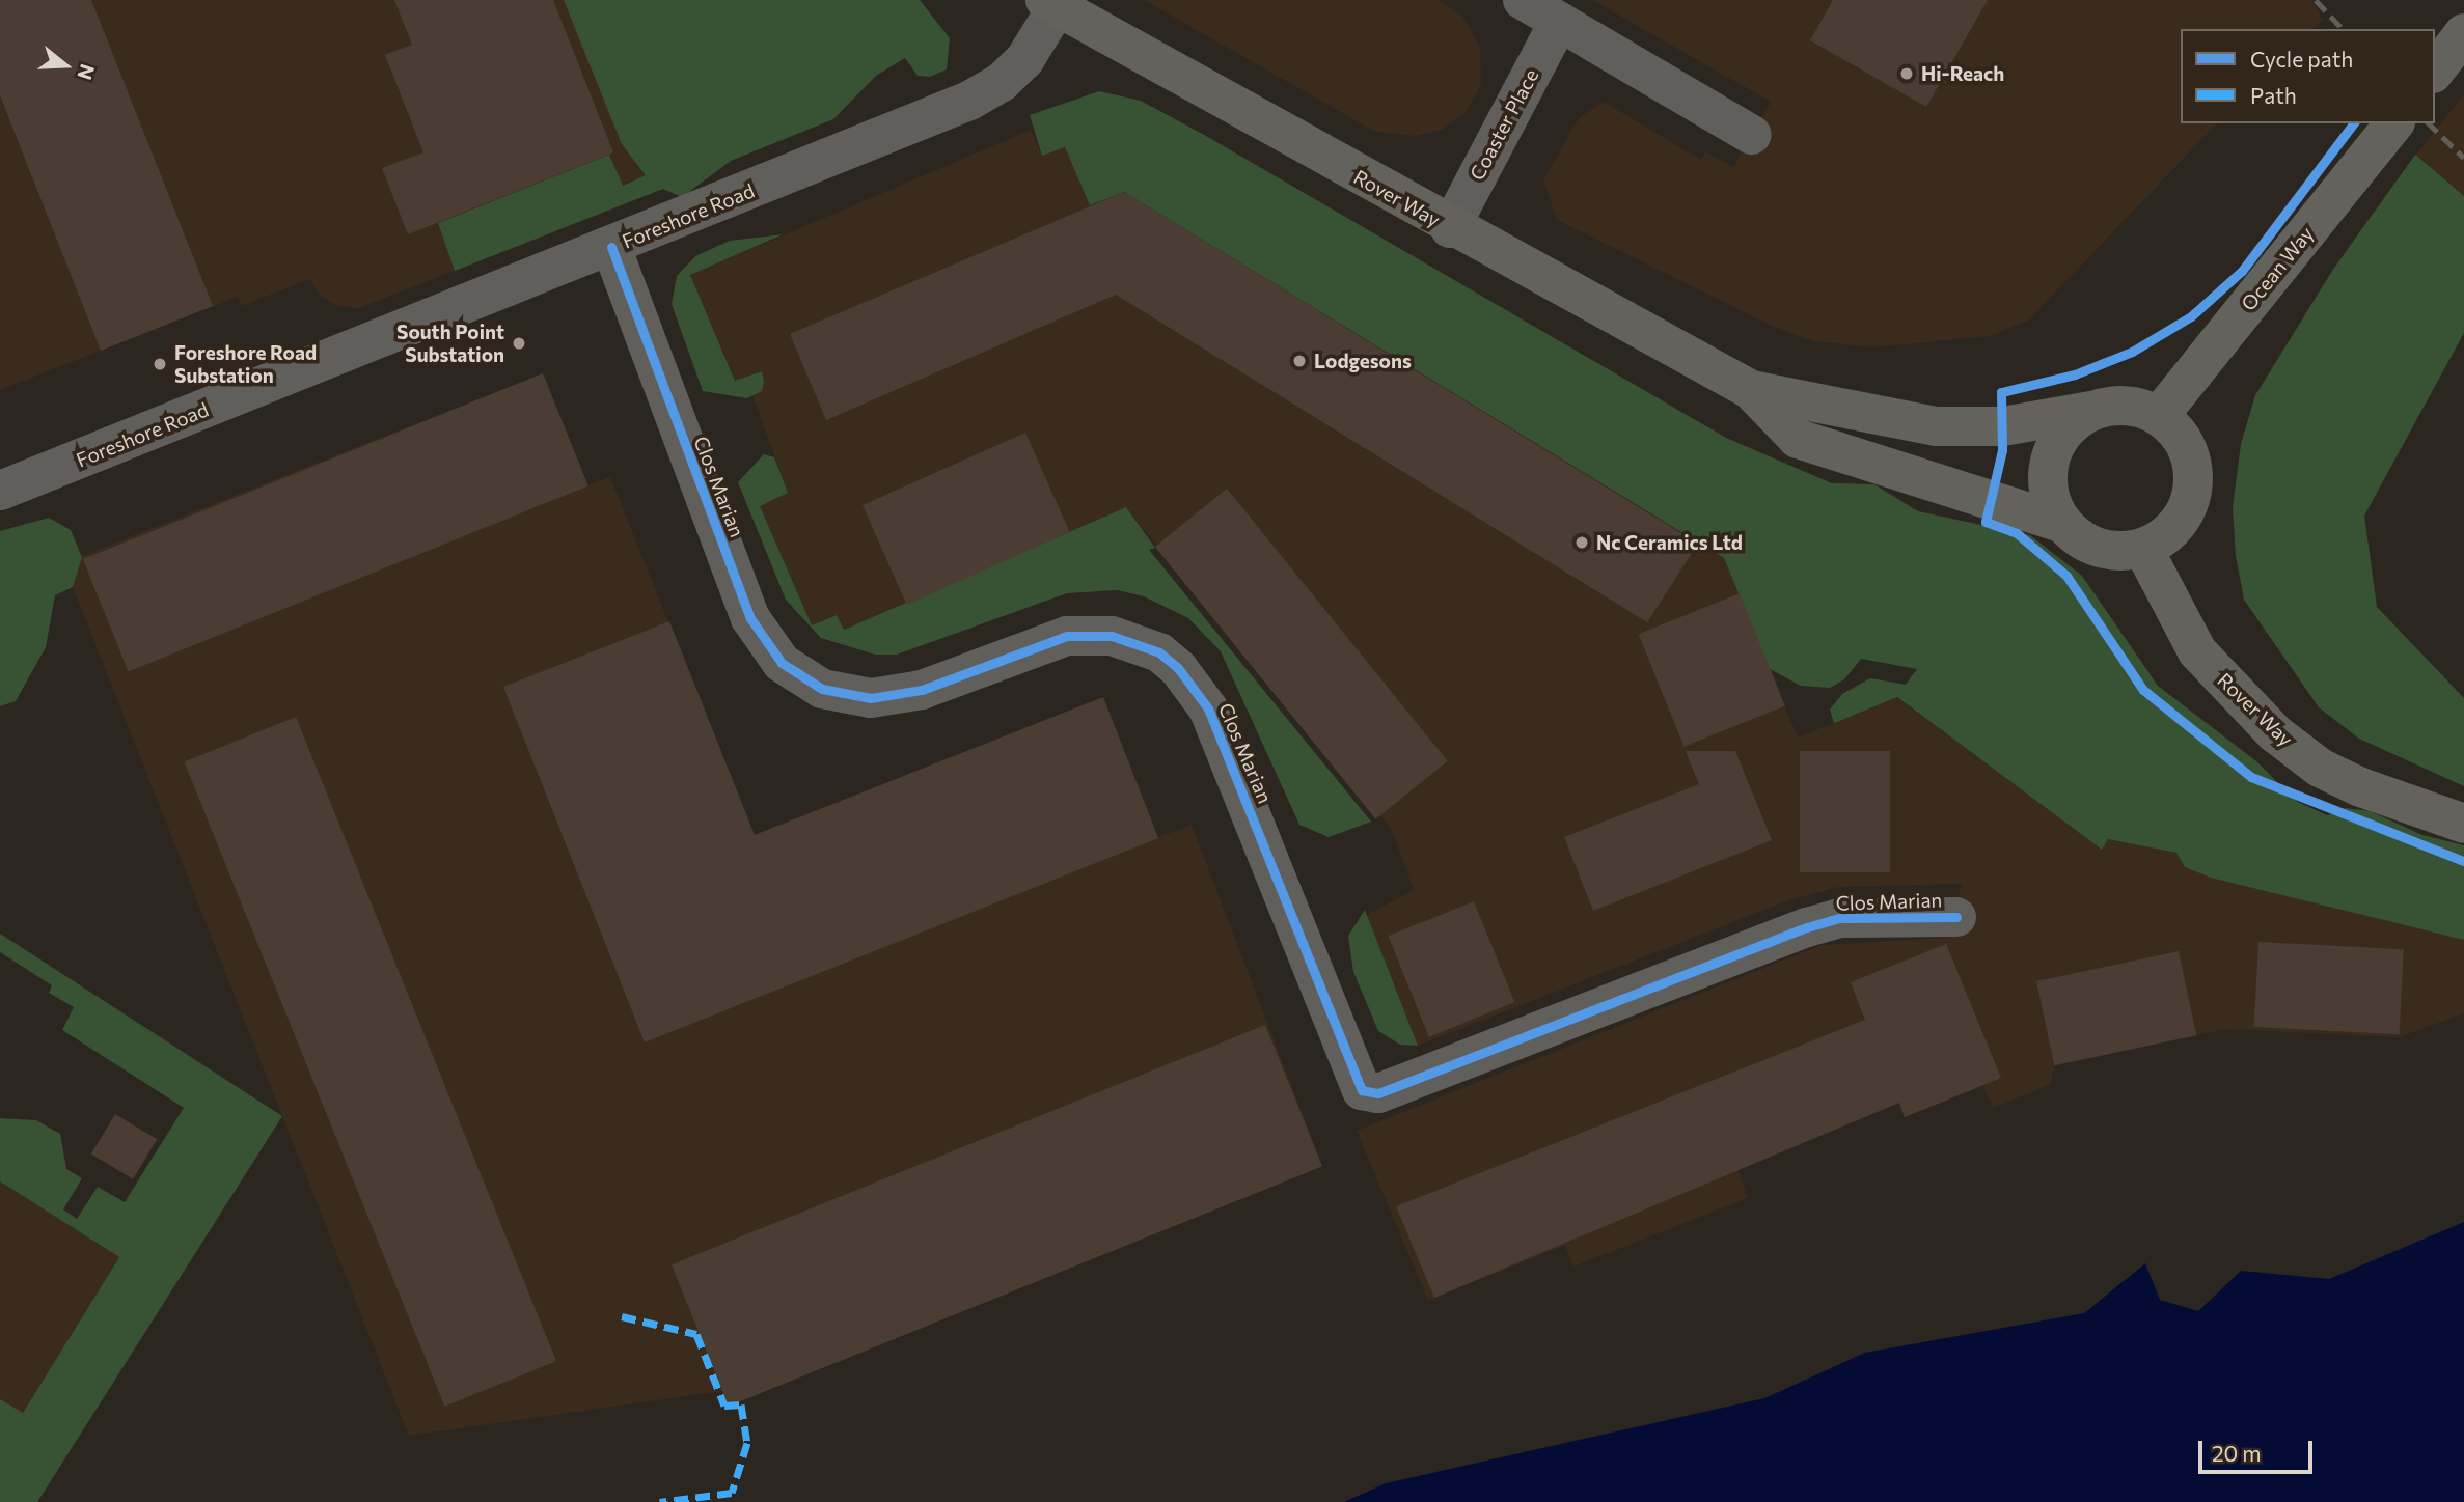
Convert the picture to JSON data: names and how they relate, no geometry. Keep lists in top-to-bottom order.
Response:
{
  "streets": {
    "street": [
      "Coaster Place",
      "Rover Way",
      "Foreshore Road",
      "Ocean Way",
      "Clos Marian"
    ]
  },
  "crossings": [
    ["Coaster Place", "Rover Way"],
    ["Rover Way", "Foreshore Road"],
    ["Rover Way", "Ocean Way"],
    ["Foreshore Road", "Clos Marian"]
  ],
  "places": [
    "Hi-Reach",
    "South Point Substation",
    "Lodgesons",
    "Foreshore Road Substation",
    "Nc Ceramics Ltd"
  ],
  "legend": ["Cycle path", "Path"],
  "scale_bar": "20 m",
  "north": "right"
}
